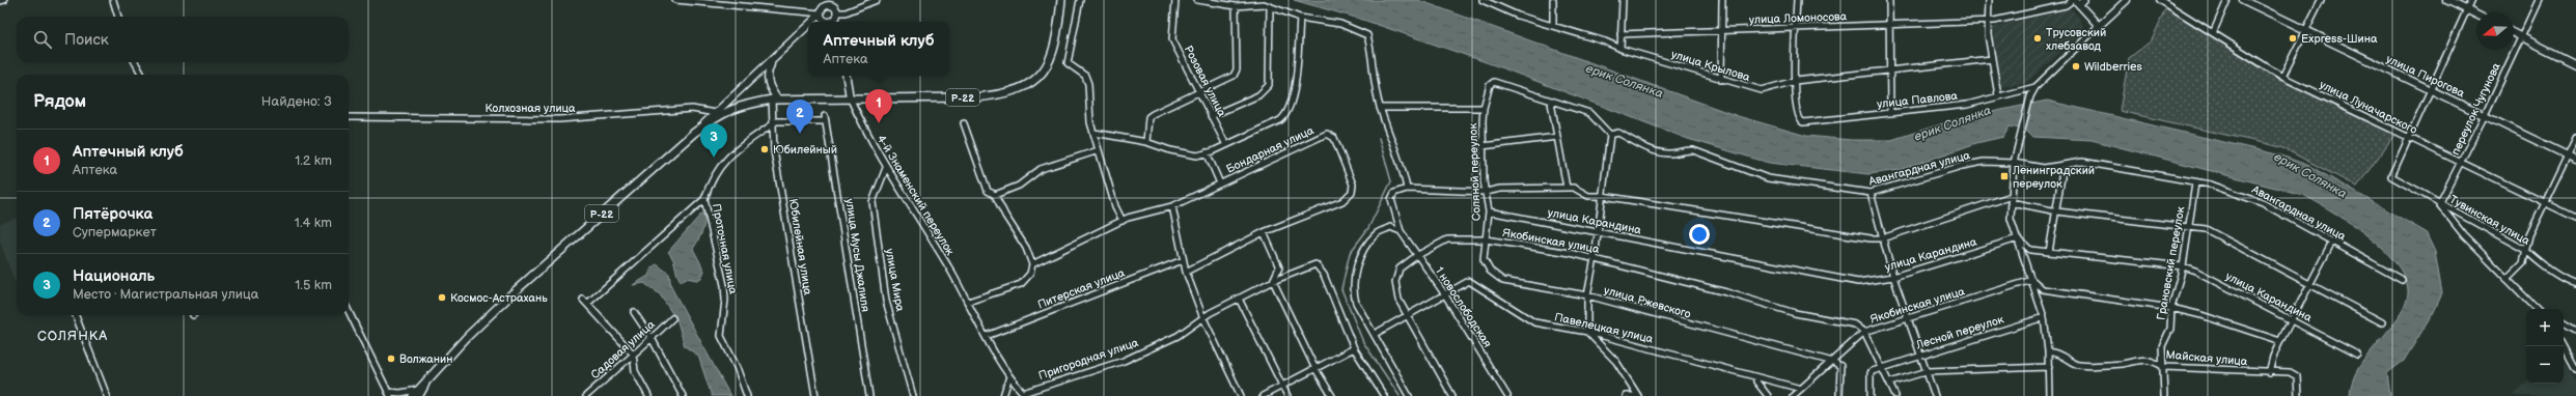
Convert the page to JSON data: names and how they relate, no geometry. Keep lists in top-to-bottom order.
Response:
{
  "streets": {
    "highway": ["Р-22"],
    "main road": ["улица Пирогова"],
    "street": [
      "улица Ломоносова",
      "улица Крылова",
      "Розовая улица",
      "улица Павлова",
      "улица Луначарского",
      "Колхозная улица",
      "переулок Чугунова",
      "Бондарная улица",
      "Авангардная улица",
      "Соляной переулок",
      "4-й Знаменский переулок",
      "Тувинская улица",
      "улица Карандина",
      "Якобинская улица",
      "Юбилейная улица",
      "Проточная улица",
      "улица Мусы Джалиля",
      "Грановский переулок",
      "улица Мира",
      "Питерская улица",
      "улица Ржевского",
      "1 новослободская",
      "Павелецкая улица",
      "Лесной переулок",
      "Садовая улица",
      "Майская улица",
      "Пригородная улица"
    ]
  },
  "crossings": [
    ["улица Крылова", "улица Павлова"],
    ["улица Пирогова", "переулок Чугунова"],
    ["Р-22", "4-й Знаменский переулок"],
    ["Р-22", "Юбилейная улица"],
    ["улица Луначарского", "переулок Чугунова"],
    ["улица Луначарского", "Тувинская улица"],
    ["переулок Чугунова", "Тувинская улица"],
    ["Авангардная улица", "Грановский переулок"],
    ["Соляной переулок", "улица Карандина"],
    ["Соляной переулок", "Якобинская улица"],
    ["Соляной переулок", "улица Ржевского"],
    ["4-й Знаменский переулок", "улица Мира"],
    ["4-й Знаменский переулок", "Питерская улица"],
    ["4-й Знаменский переулок", "Пригородная улица"],
    ["улица Карандина", "Грановский переулок"],
    ["Якобинская улица", "улица Ржевского"],
    ["Якобинская улица", "1 новослободская"],
    ["Якобинская улица", "Павелецкая улица"],
    ["Юбилейная улица", "улица Мусы Джалиля"],
    ["Грановский переулок", "Майская улица"],
    ["1 новослободская", "Павелецкая улица"]
  ],
  "districts": ["СОЛЯНКА"],
  "water": ["ерик Солянка"],
  "places": {
    "other": [
      "Трусовский хлебзавод",
      "Express-Шина",
      "Wildberries",
      "Юбилейный",
      "Космос-Астрахань",
      "Волжанин"
    ],
    "transit": ["Ленинградский переулок"]
  },
  "north": "left",
  "page": {
    "search": "Поиск",
    "popup": ["Аптечный клуб", "Аптека"],
    "heading": ["Рядом", "Найдено: 3"],
    "pins": ["1", "2", "3"],
    "list": [
      {
        "mark": "1",
        "name": "Аптечный клуб",
        "note": "Аптека",
        "value": "1.2 km"
      },
      {
        "mark": "2",
        "name": "Пятёрочка",
        "note": "Супермаркет",
        "value": "1.4 km"
      },
      {
        "mark": "3",
        "name": "Националь",
        "note": "Место · Магистральная улица",
        "value": "1.5 km"
      }
    ],
    "map_buttons": ["+", "−"]
  }
}
